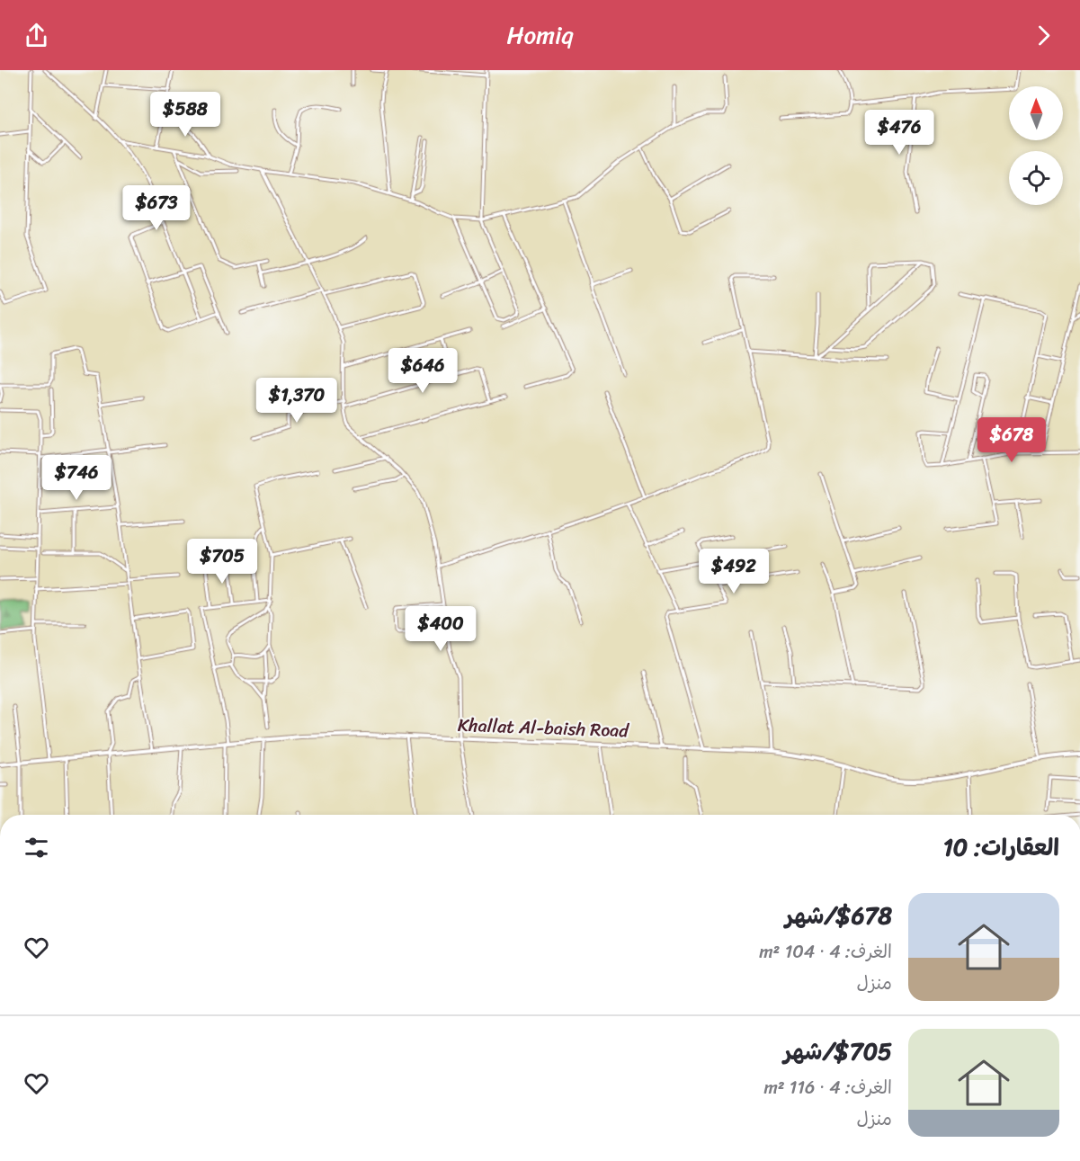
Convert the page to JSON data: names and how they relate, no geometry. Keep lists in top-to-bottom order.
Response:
{
  "streets": {
    "street": ["Khallat Al-baish Road"]
  },
  "north": "top",
  "page": {
    "header": "Homiq",
    "price": [
      "$588",
      "$476",
      "$673",
      "$646",
      "$1,370",
      "$678",
      "$746",
      "$705",
      "$492",
      "$400"
    ],
    "heading": "العقارات: 10",
    "list": [
      {
        "name": "$678/شهر",
        "note": "الغرف: 4 · 104 m² · منزل"
      },
      {
        "name": "$705/شهر",
        "note": "الغرف: 4 · 116 m² · منزل"
      }
    ]
  }
}
